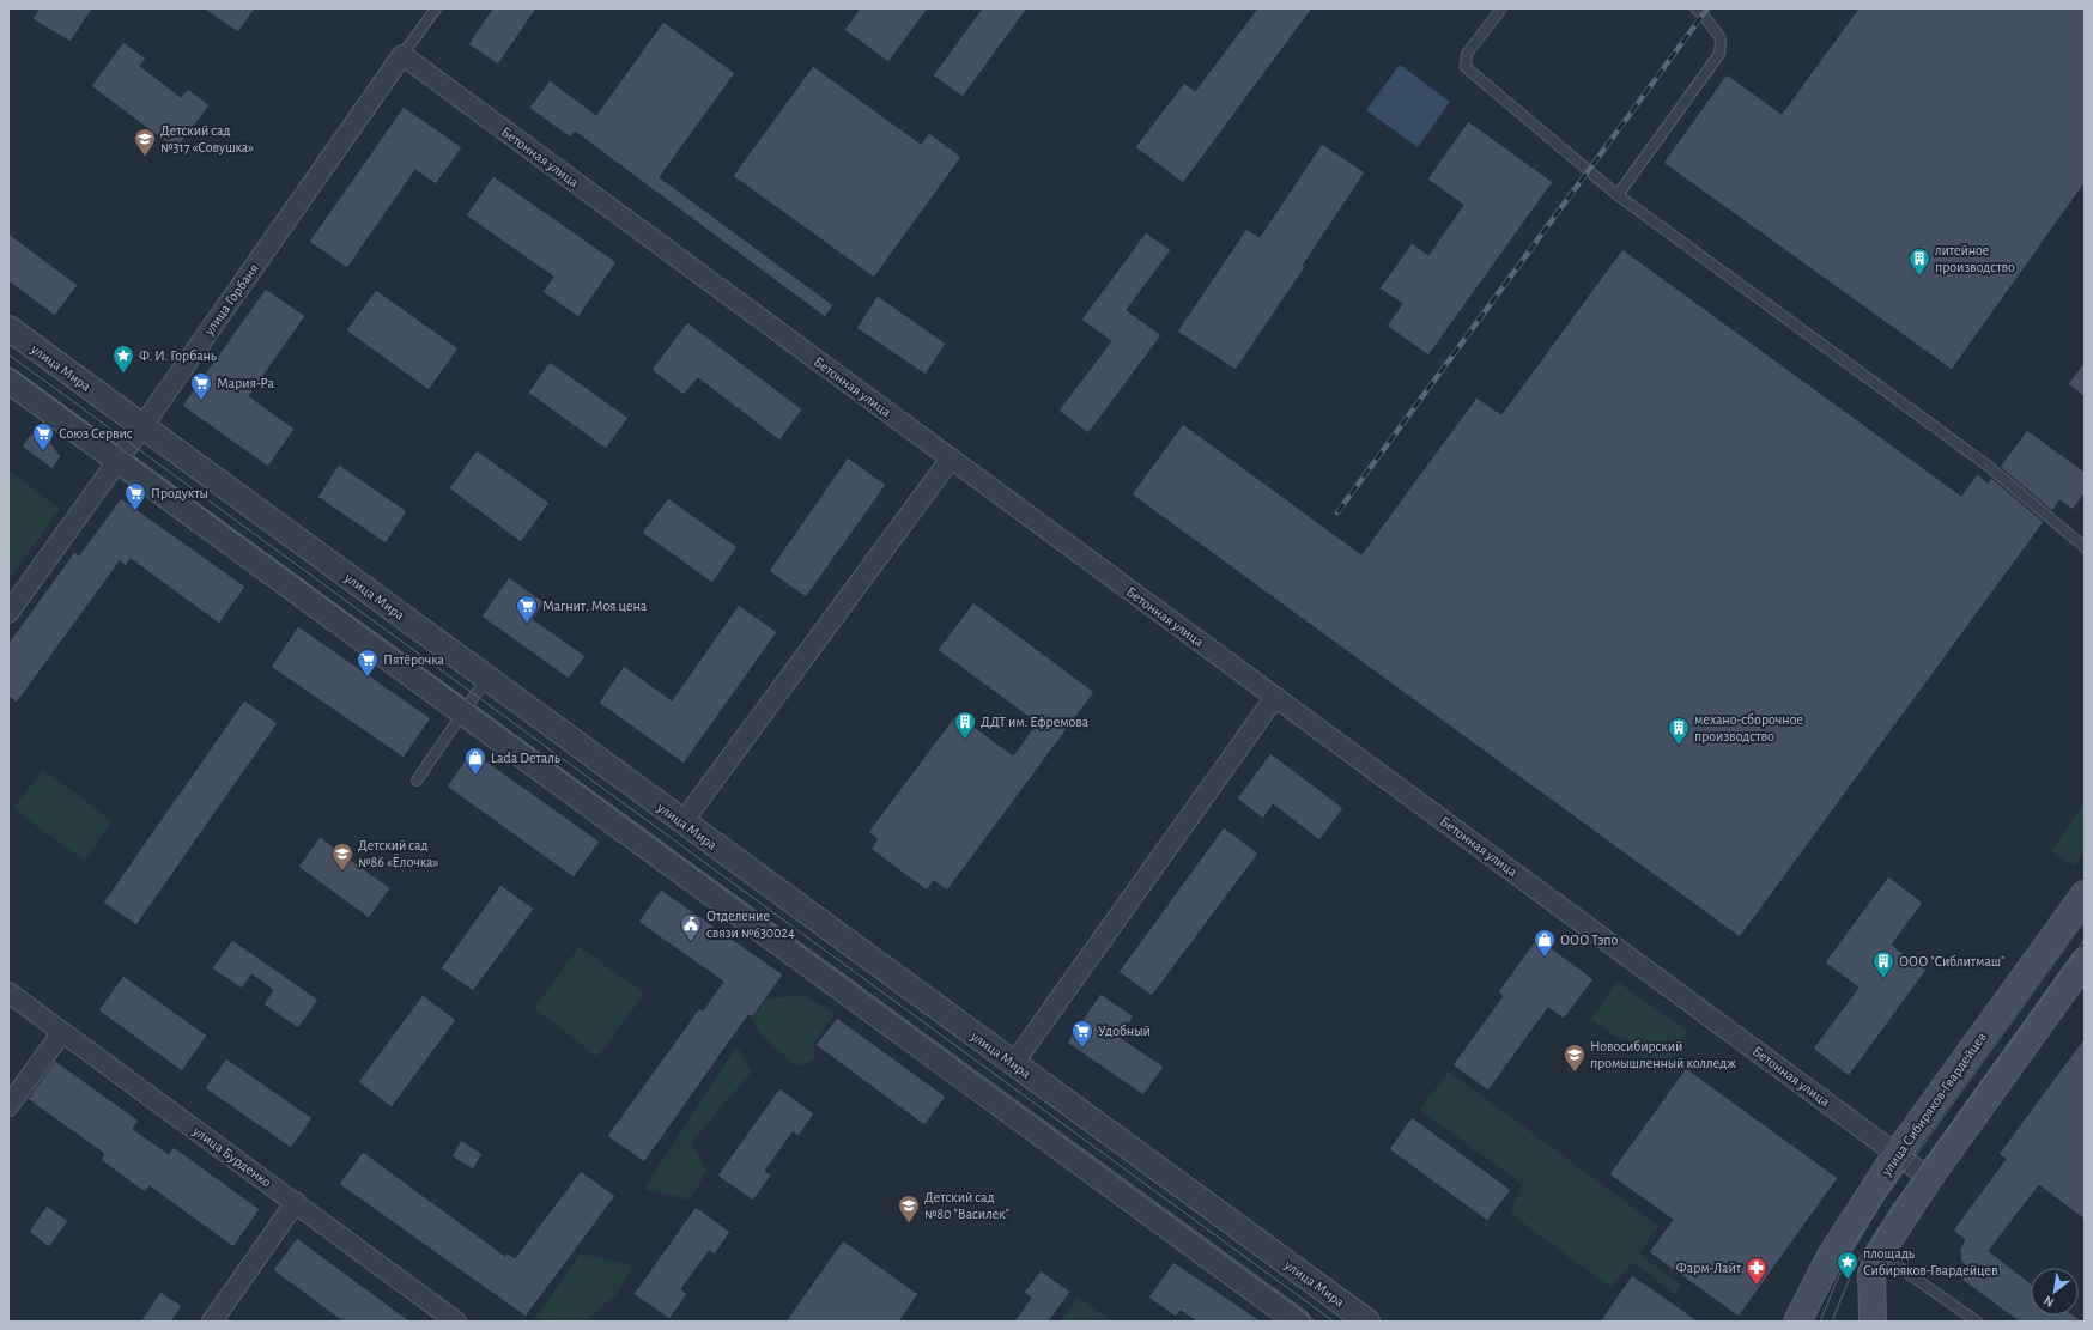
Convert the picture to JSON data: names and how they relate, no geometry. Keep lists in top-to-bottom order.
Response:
{
  "streets": {
    "main road": ["улица Сибиряков-Гвардейцев"],
    "street": [
      "Бетонная улица",
      "улица Горбаня",
      "улица Мира",
      "улица Бурденко"
    ]
  },
  "crossings": [
    ["Бетонная улица", "улица Горбаня"],
    ["Бетонная улица", "улица Сибиряков-Гвардейцев"],
    ["улица Горбаня", "улица Мира"]
  ],
  "places": {
    "school or university": [
      "Детский сад №317 «Совушка»",
      "Детский сад №86 «Ёлочка»",
      "Новосибирский промышленный колледж",
      "Детский сад №80 \"Василек\""
    ],
    "building": [
      "литейное производство",
      "ДДТ им. Ефремова",
      "механо-сборочное производство",
      "ООО \"Сиблитмаш\""
    ],
    "place": ["Ф. И. Горбань", "площадь Сибиряков-Гвардейцев"],
    "supermarket": [
      "Мария-Ра",
      "Союз Сервис",
      "Продукты",
      "Магнит. Моя цена",
      "Пятёрочка",
      "Удобный"
    ],
    "shop": ["Lada Dеталь", "ООО Тэпо"],
    "public building": ["Отделение связи №630024"],
    "pharmacy": ["Фарм-Лайт"]
  },
  "north": "bottom left"
}
